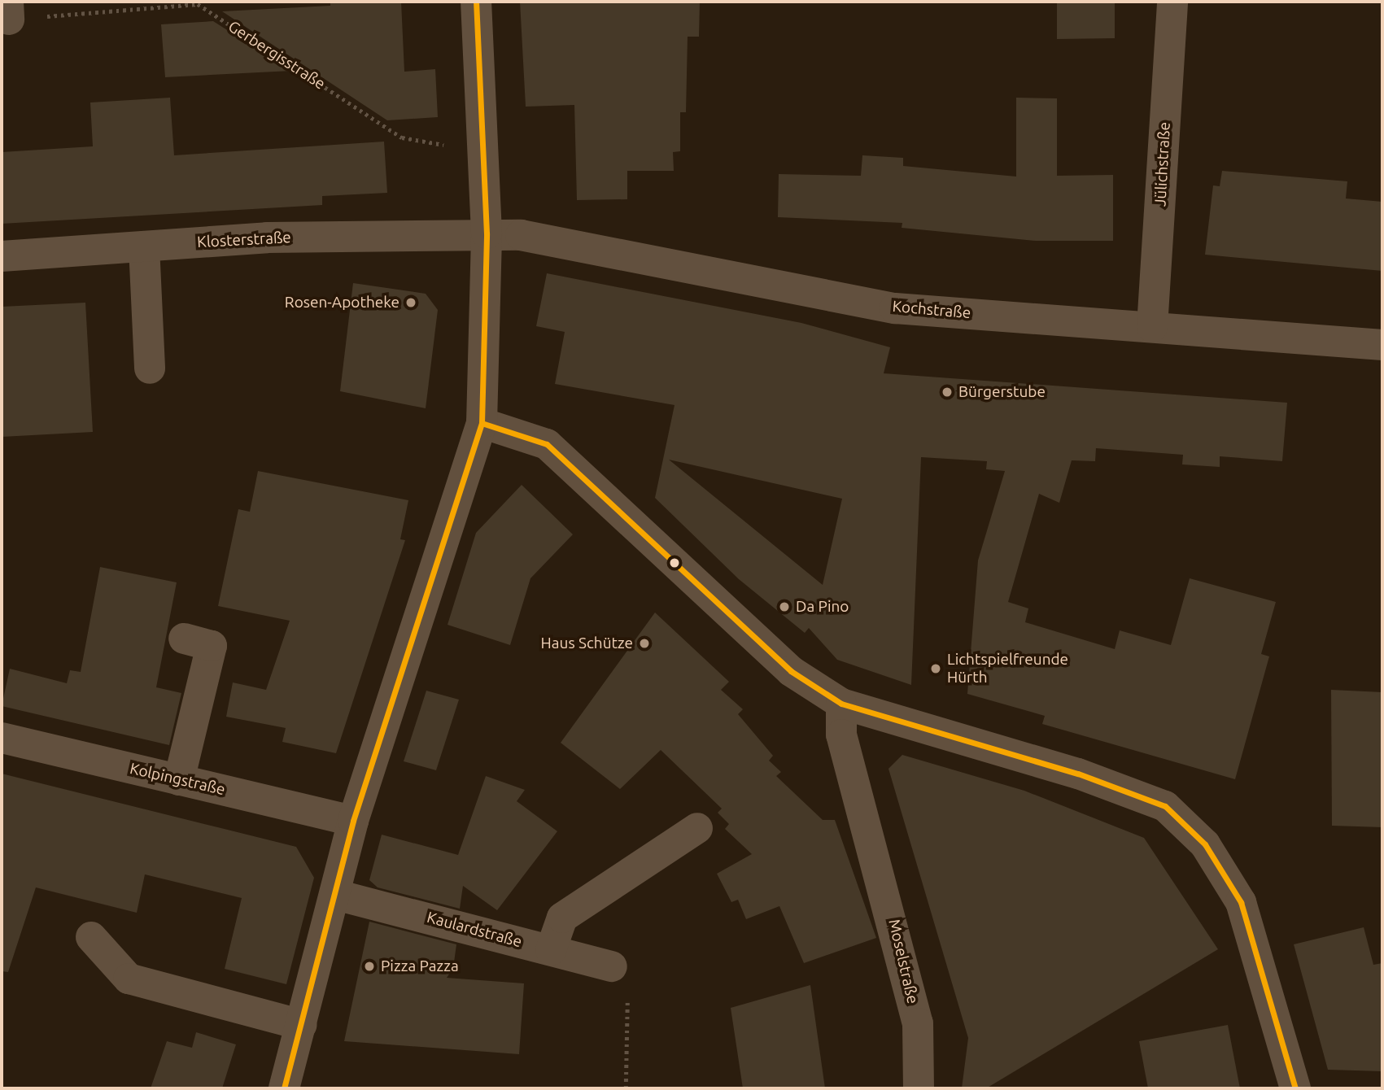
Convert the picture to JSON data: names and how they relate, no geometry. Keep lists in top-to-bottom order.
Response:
{
  "streets": {
    "street": [
      "Jülichstraße",
      "Klosterstraße",
      "Kochstraße",
      "Kolpingstraße",
      "Kaulardstraße",
      "Moselstraße"
    ],
    "path": ["Gerbergisstraße"]
  },
  "crossings": [
    ["Jülichstraße", "Kochstraße"],
    ["Klosterstraße", "Kochstraße"]
  ],
  "places": [
    "Rosen-Apotheke",
    "Bürgerstube",
    "Da Pino",
    "Haus Schütze",
    "Lichtspielfreunde Hürth",
    "Pizza Pazza"
  ]
}
